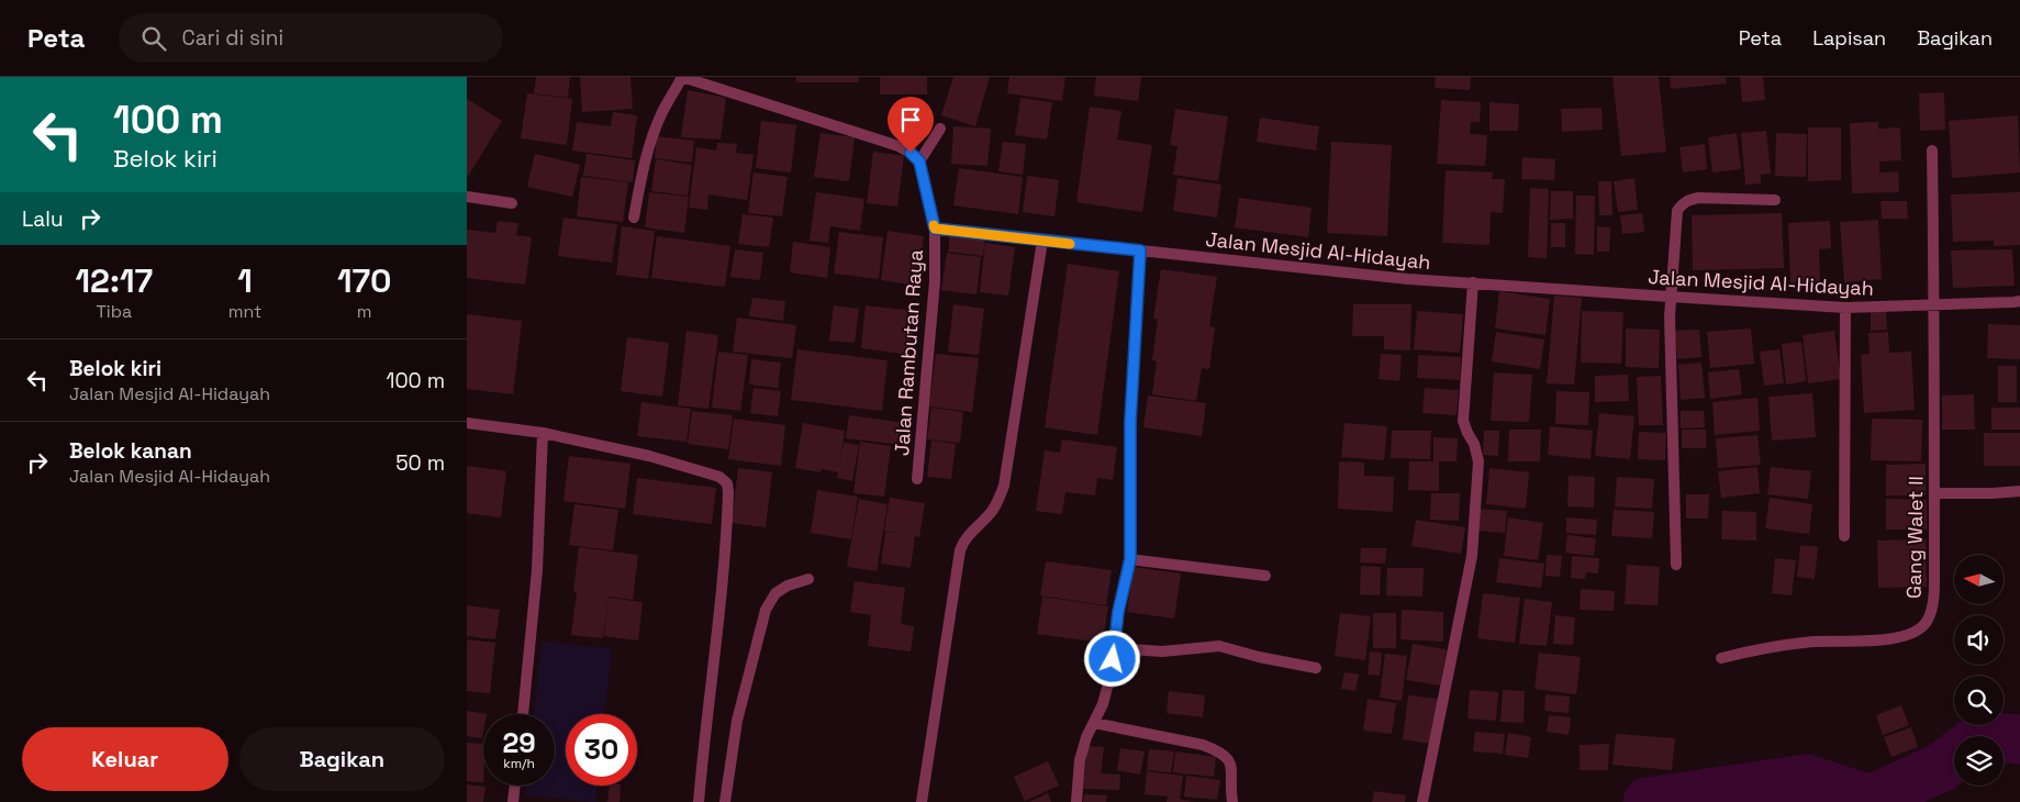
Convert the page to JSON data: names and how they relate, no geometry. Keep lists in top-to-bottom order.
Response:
{
  "streets": {
    "street": ["Jalan Mesjid Al-Hidayah", "Jalan Rambutan Raya", "Gang Walet II"]
  },
  "crossings": [
    ["Jalan Mesjid Al-Hidayah", "Jalan Rambutan Raya"],
    ["Jalan Mesjid Al-Hidayah", "Gang Walet II"]
  ],
  "north": "left",
  "page": {
    "header": "Peta",
    "search": "Cari di sini",
    "nav": ["Peta", "Lapisan", "Bagikan"],
    "turn": ["100 m", "Belok kiri"],
    "then": "Lalu",
    "eta": [
      "12:17",
      "Tiba",
      "1",
      "mnt",
      "170",
      "m"
    ],
    "list": [
      {
        "name": "Belok kiri",
        "note": "Jalan Mesjid Al-Hidayah",
        "value": "100 m"
      },
      {
        "name": "Belok kanan",
        "note": "Jalan Mesjid Al-Hidayah",
        "value": "50 m"
      }
    ],
    "speed": "29 km/h",
    "limit": "30",
    "buttons": ["Keluar", "Bagikan"]
  }
}
